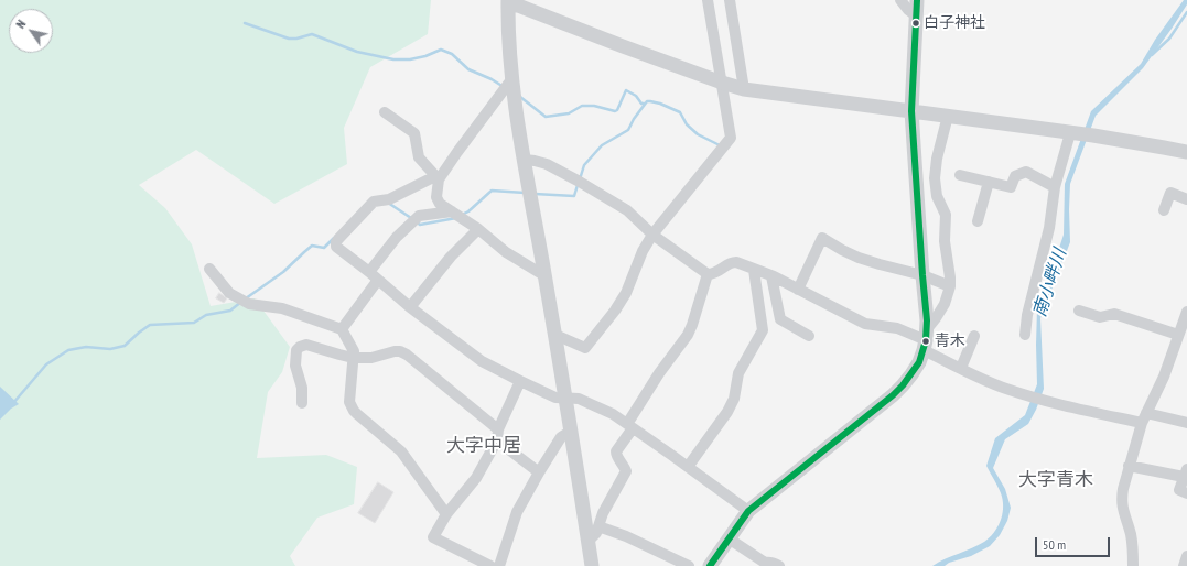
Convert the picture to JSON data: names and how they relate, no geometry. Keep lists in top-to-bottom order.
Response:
{
  "districts": ["大字中居", "大字青木"],
  "water": ["南小畔川"],
  "places": ["白子神社", "青木"],
  "scale_bar": "50 m",
  "north": "top left"
}
